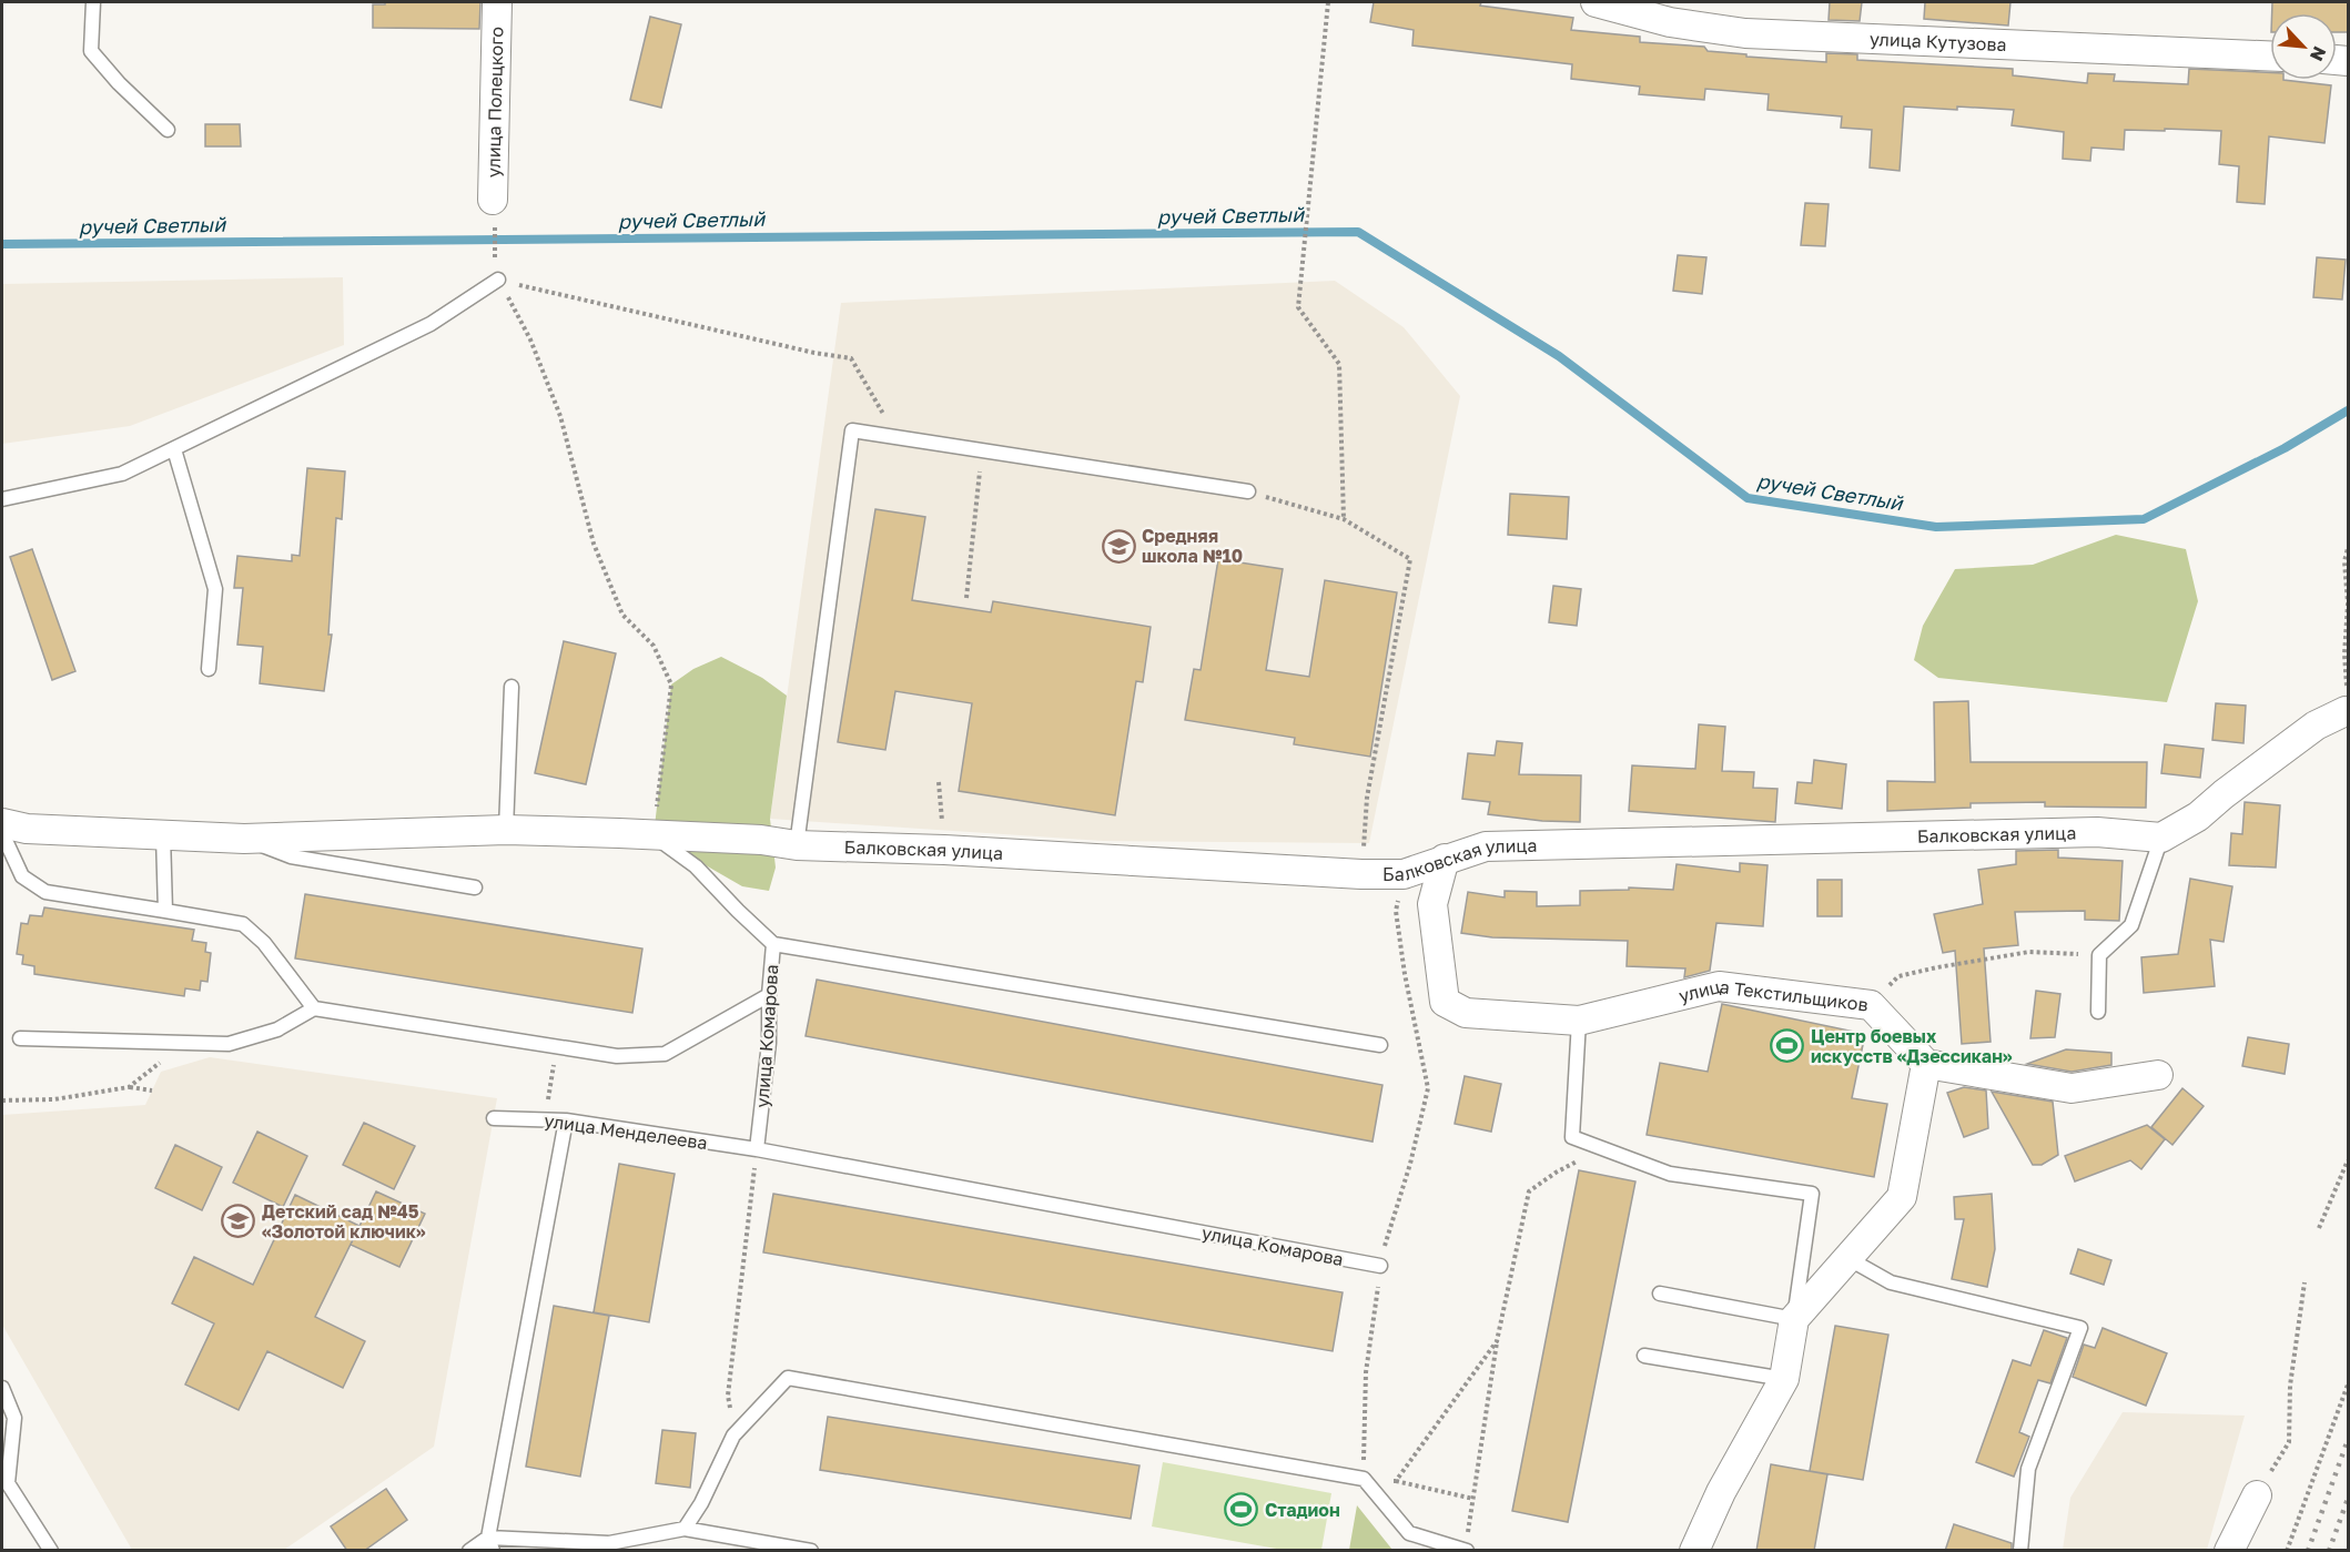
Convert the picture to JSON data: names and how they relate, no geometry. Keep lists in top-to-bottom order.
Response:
{
  "streets": {
    "street": [
      "улица Кутузова",
      "улица Полецкого",
      "Балковская улица",
      "улица Текстильщиков"
    ],
    "lane": ["улица Комарова", "улица Менделеева"]
  },
  "crossings": [
    ["Балковская улица", "улица Текстильщиков"],
    ["улица Комарова", "улица Менделеева"]
  ],
  "water": ["ручей Светлый"],
  "places": {
    "school or university": ["Средняя школа №10", "Детский сад №45 «Золотой ключик»"],
    "sports": ["Центр боевых искусств «Дзессикан»", "Стадион"]
  },
  "north": "bottom right"
}
